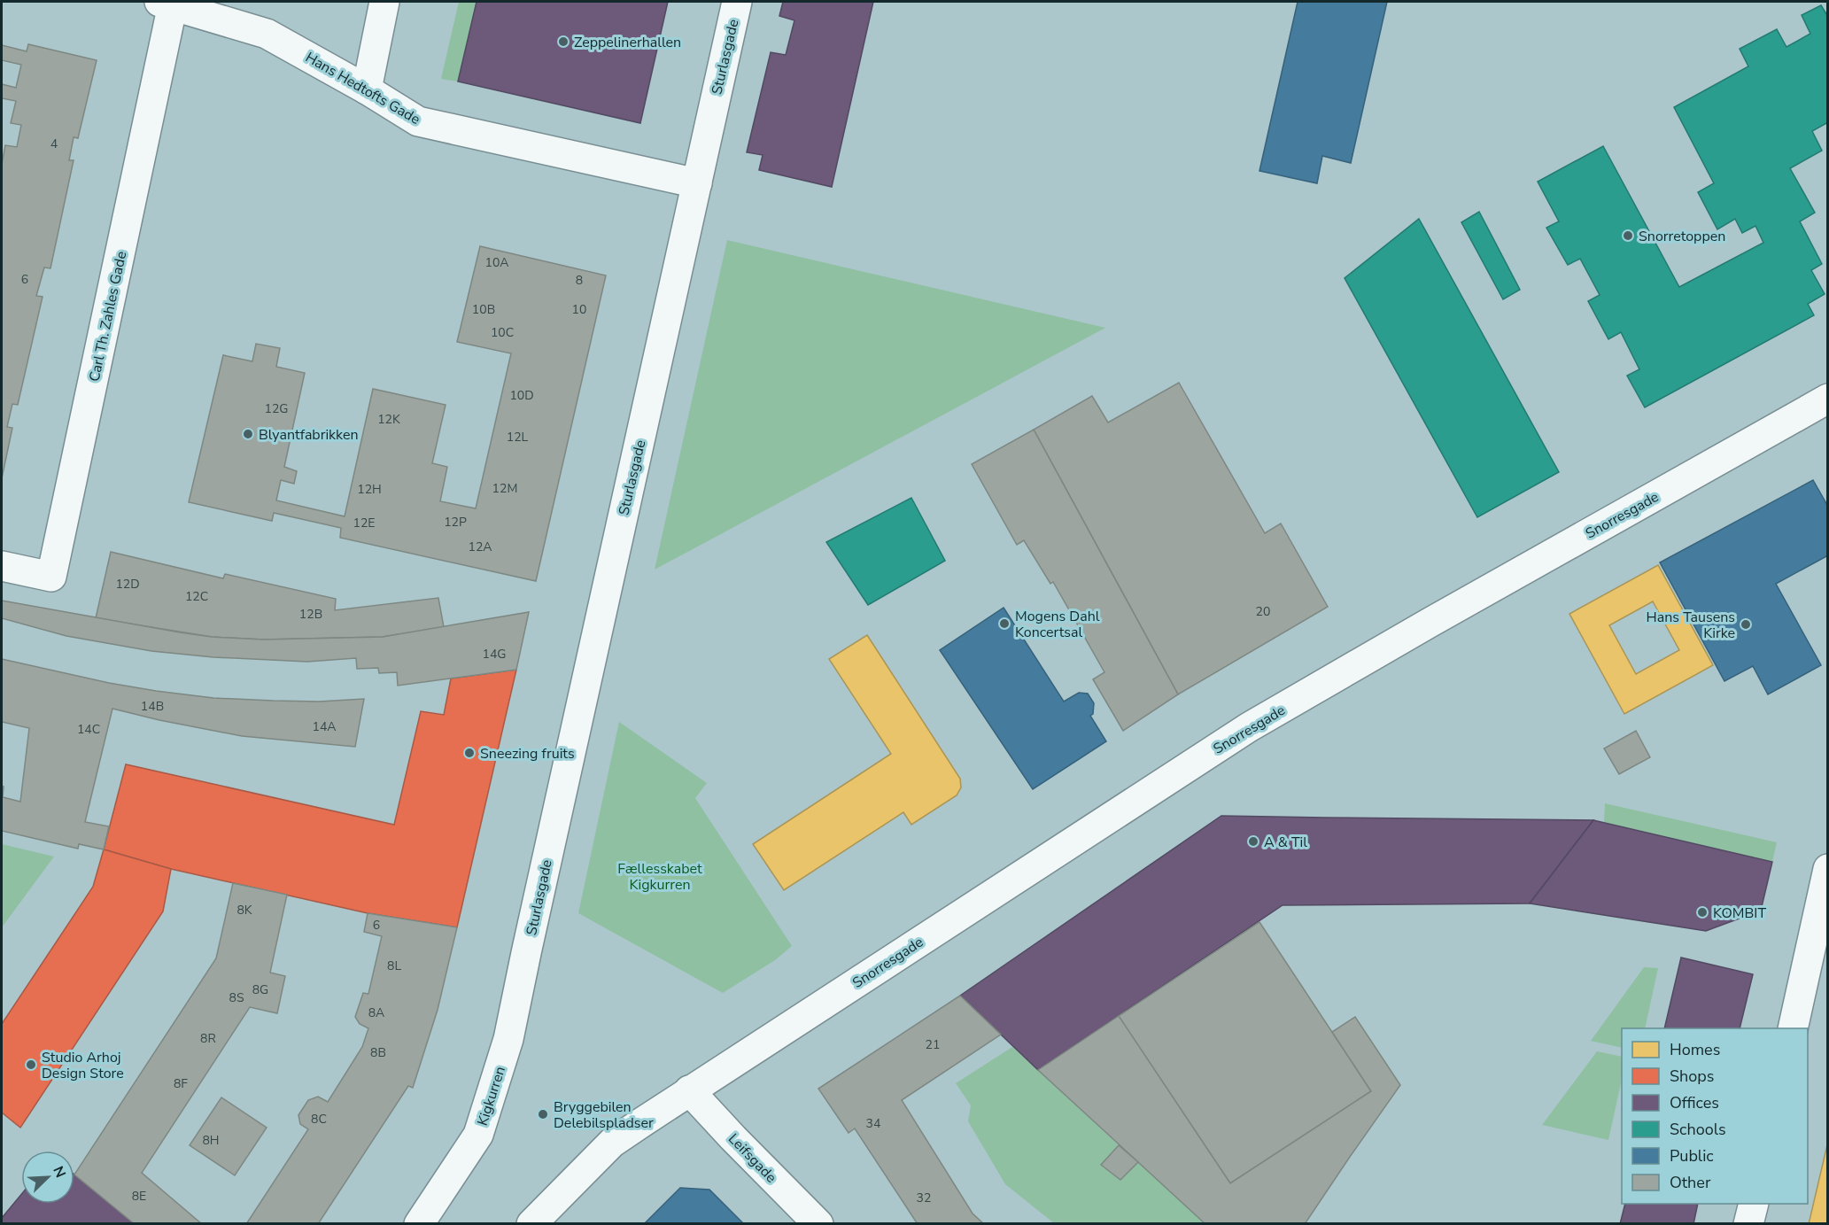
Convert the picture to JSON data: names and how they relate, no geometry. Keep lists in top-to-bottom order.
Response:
{
  "streets": {
    "street": [
      "Sturlasgade",
      "Hans Hedtofts Gade",
      "Carl Th. Zahles Gade",
      "Snorresgade",
      "Kigkurren",
      "Leifsgade"
    ]
  },
  "crossings": [
    ["Sturlasgade", "Hans Hedtofts Gade"],
    ["Sturlasgade", "Kigkurren"],
    ["Hans Hedtofts Gade", "Carl Th. Zahles Gade"],
    ["Snorresgade", "Leifsgade"]
  ],
  "parks": ["Fællesskabet Kigkurren"],
  "places": [
    "Zeppelinerhallen",
    "Snorretoppen",
    "Blyantfabrikken",
    "Mogens Dahl Koncertsal",
    "Hans Tausens Kirke",
    "Sneezing fruits",
    "A & Til",
    "KOMBIT",
    "Studio Arhoj Design Store",
    "Bryggebilen Delebilspladser"
  ],
  "house_numbers": [
    "4",
    "10A",
    "6",
    "8",
    "10B",
    "10",
    "10C",
    "10D",
    "12G",
    "12K",
    "12L",
    "12M",
    "12H",
    "12P",
    "12E",
    "12A",
    "12D",
    "12C",
    "20",
    "12B",
    "14G",
    "14B",
    "14A",
    "14C",
    "8K",
    "6",
    "8L",
    "8G",
    "8S",
    "8A",
    "8R",
    "21",
    "8B",
    "8F",
    "8C",
    "34",
    "8H",
    "8E",
    "32"
  ],
  "legend": [
    "Homes",
    "Shops",
    "Offices",
    "Schools",
    "Public",
    "Other"
  ],
  "north": "top right"
}
